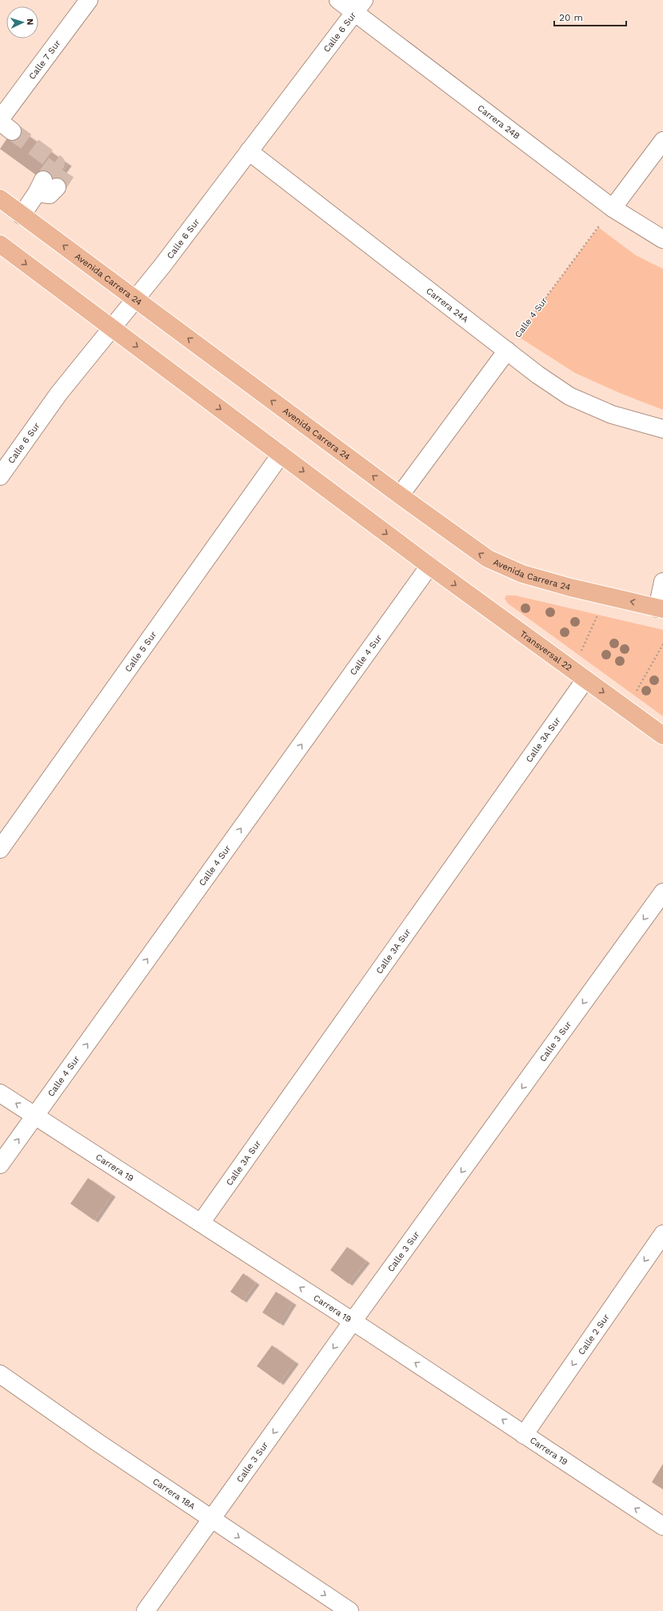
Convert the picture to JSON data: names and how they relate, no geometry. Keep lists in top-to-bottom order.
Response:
{
  "streets": {
    "main road": ["Avenida Carrera 24", "Transversal 22"],
    "street": [
      "Calle 6 Sur",
      "Calle 7 Sur",
      "Carrera 24B",
      "Carrera 24A",
      "Calle 4 Sur",
      "Calle 5 Sur",
      "Calle 3A Sur",
      "Calle 3 Sur",
      "Carrera 19",
      "Calle 2 Sur",
      "Carrera 18A"
    ]
  },
  "crossings": [
    ["Calle 6 Sur", "Carrera 24B"],
    ["Calle 6 Sur", "Avenida Carrera 24"],
    ["Calle 6 Sur", "Carrera 24A"],
    ["Carrera 24B", "Calle 4 Sur"],
    ["Carrera 24A", "Calle 4 Sur"],
    ["Calle 4 Sur", "Transversal 22"],
    ["Calle 4 Sur", "Carrera 19"],
    ["Transversal 22", "Calle 3A Sur"],
    ["Calle 3A Sur", "Carrera 19"],
    ["Calle 3 Sur", "Carrera 19"],
    ["Calle 3 Sur", "Carrera 18A"],
    ["Carrera 19", "Calle 2 Sur"]
  ],
  "one_way": [
    "Calle 4 Sur",
    "Transversal 22",
    "Calle 3 Sur",
    "Carrera 19",
    "Calle 2 Sur",
    "Carrera 18A"
  ],
  "scale_bar": "20 m",
  "north": "right"
}
